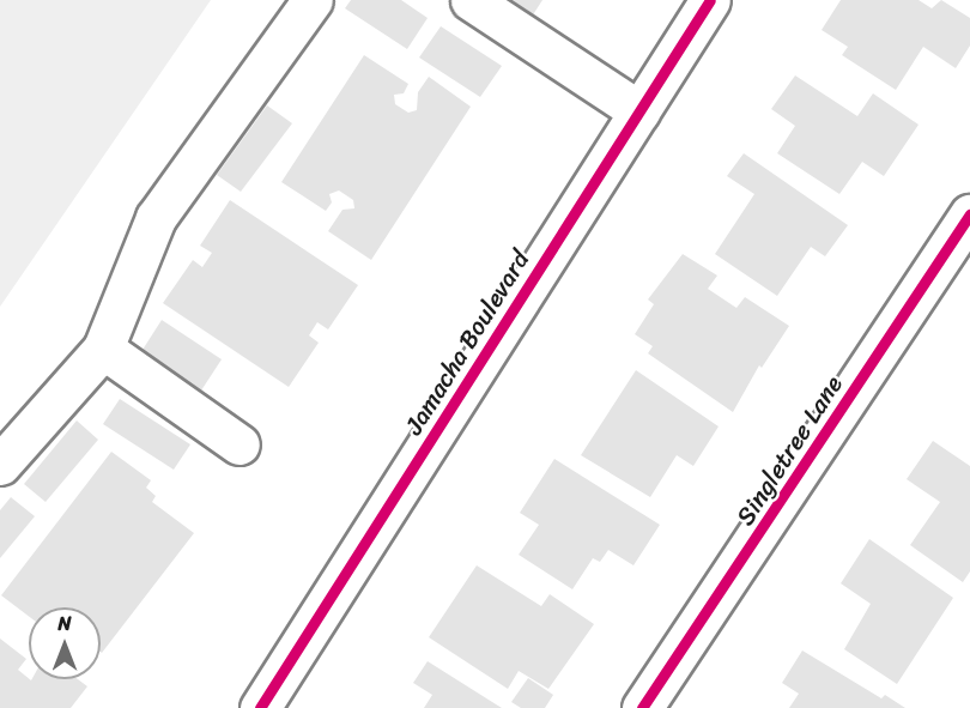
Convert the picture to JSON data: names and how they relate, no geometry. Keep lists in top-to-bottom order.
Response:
{
  "streets": {
    "main road": ["Jamacha Boulevard", "Singletree Lane"]
  },
  "north": "top"
}
